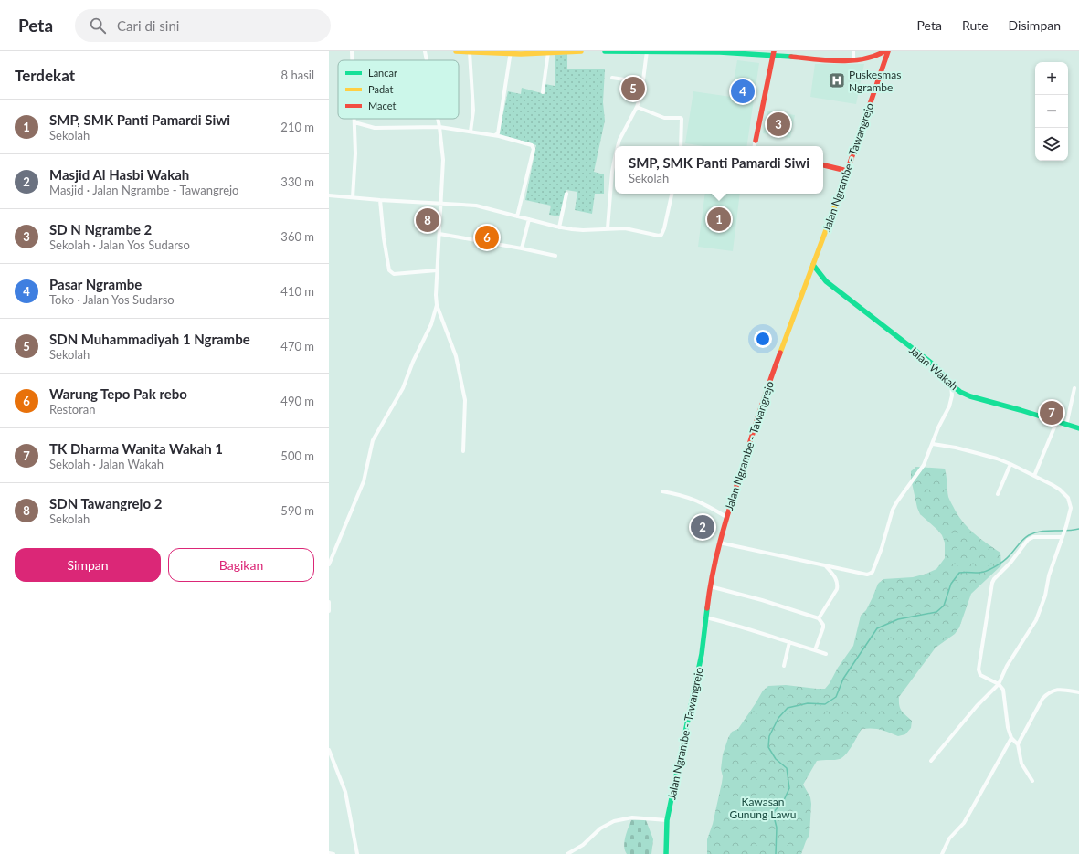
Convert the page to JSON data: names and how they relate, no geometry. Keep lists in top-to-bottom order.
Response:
{
  "streets": {
    "main road": ["Jalan Ngrambe - Tawangrejo", "Jalan Wakah"]
  },
  "crossings": [
    ["Jalan Ngrambe - Tawangrejo", "Jalan Wakah"]
  ],
  "parks": ["Kawasan Gunung Lawu"],
  "places": {
    "hospital": ["Puskesmas Ngrambe"]
  },
  "legend": ["Lancar", "Padat", "Macet"],
  "page": {
    "header": "Peta",
    "search": "Cari di sini",
    "nav": ["Peta", "Rute", "Disimpan"],
    "heading": ["Terdekat", "8 hasil"],
    "map_buttons": ["+", "−"],
    "pins": [
      "5",
      "4",
      "3",
      "1",
      "8",
      "6",
      "7",
      "2"
    ],
    "list": [
      {
        "mark": "1",
        "name": "SMP, SMK Panti Pamardi Siwi",
        "note": "Sekolah",
        "value": "210 m"
      },
      {
        "mark": "2",
        "name": "Masjid Al Hasbi Wakah",
        "note": "Masjid · Jalan Ngrambe - Tawangrejo",
        "value": "330 m"
      },
      {
        "mark": "3",
        "name": "SD N Ngrambe 2",
        "note": "Sekolah · Jalan Yos Sudarso",
        "value": "360 m"
      },
      {
        "mark": "4",
        "name": "Pasar Ngrambe",
        "note": "Toko · Jalan Yos Sudarso",
        "value": "410 m"
      },
      {
        "mark": "5",
        "name": "SDN Muhammadiyah 1 Ngrambe",
        "note": "Sekolah",
        "value": "470 m"
      },
      {
        "mark": "6",
        "name": "Warung Tepo Pak rebo",
        "note": "Restoran",
        "value": "490 m"
      },
      {
        "mark": "7",
        "name": "TK Dharma Wanita Wakah 1",
        "note": "Sekolah · Jalan Wakah",
        "value": "500 m"
      },
      {
        "mark": "8",
        "name": "SDN Tawangrejo 2",
        "note": "Sekolah",
        "value": "590 m"
      }
    ],
    "popup": ["SMP, SMK Panti Pamardi Siwi", "Sekolah"],
    "buttons": ["Simpan", "Bagikan"]
  }
}
